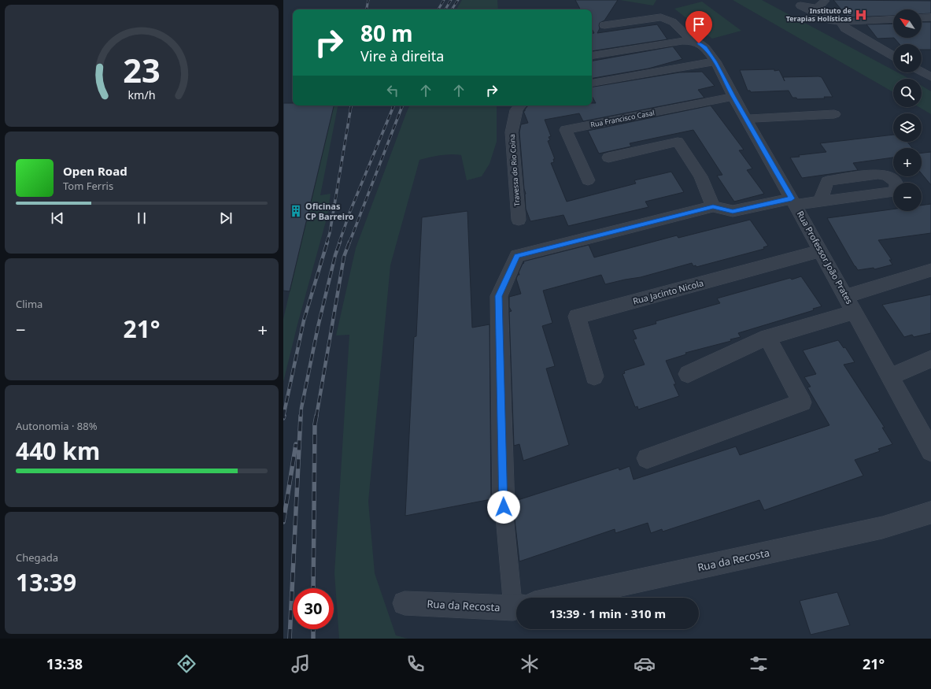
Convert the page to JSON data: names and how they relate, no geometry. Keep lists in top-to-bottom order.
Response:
{
  "streets": {
    "street": [
      "Rua Francisco Casal",
      "Travessa do Rio Coina",
      "Rua Professor João Prates",
      "Rua Jacinto Nicola",
      "Rua da Recosta"
    ]
  },
  "crossings": [
    ["Rua Francisco Casal", "Rua Professor João Prates"],
    ["Rua Professor João Prates", "Rua Jacinto Nicola"]
  ],
  "places": {
    "hospital": ["Instituto de Terapias Holísticas"],
    "building": ["Oficinas CP Barreiro"]
  },
  "north": "top left",
  "page": {
    "map_buttons": ["+", "−"],
    "turn": ["80 m", "Vire à direita"],
    "song": ["Open Road", "Tom Ferris"],
    "tile": [
      "Clima",
      ["Autonomia · 88%", "440 km"],
      ["Chegada", "13:39"]
    ],
    "heat": ["−", "21°", "+"],
    "limit": "30",
    "trip": "13:39 · 1 min · 310 m",
    "tabs": ["13:38", "21°"],
    "gauge": ["23", "km/h"]
  }
}
